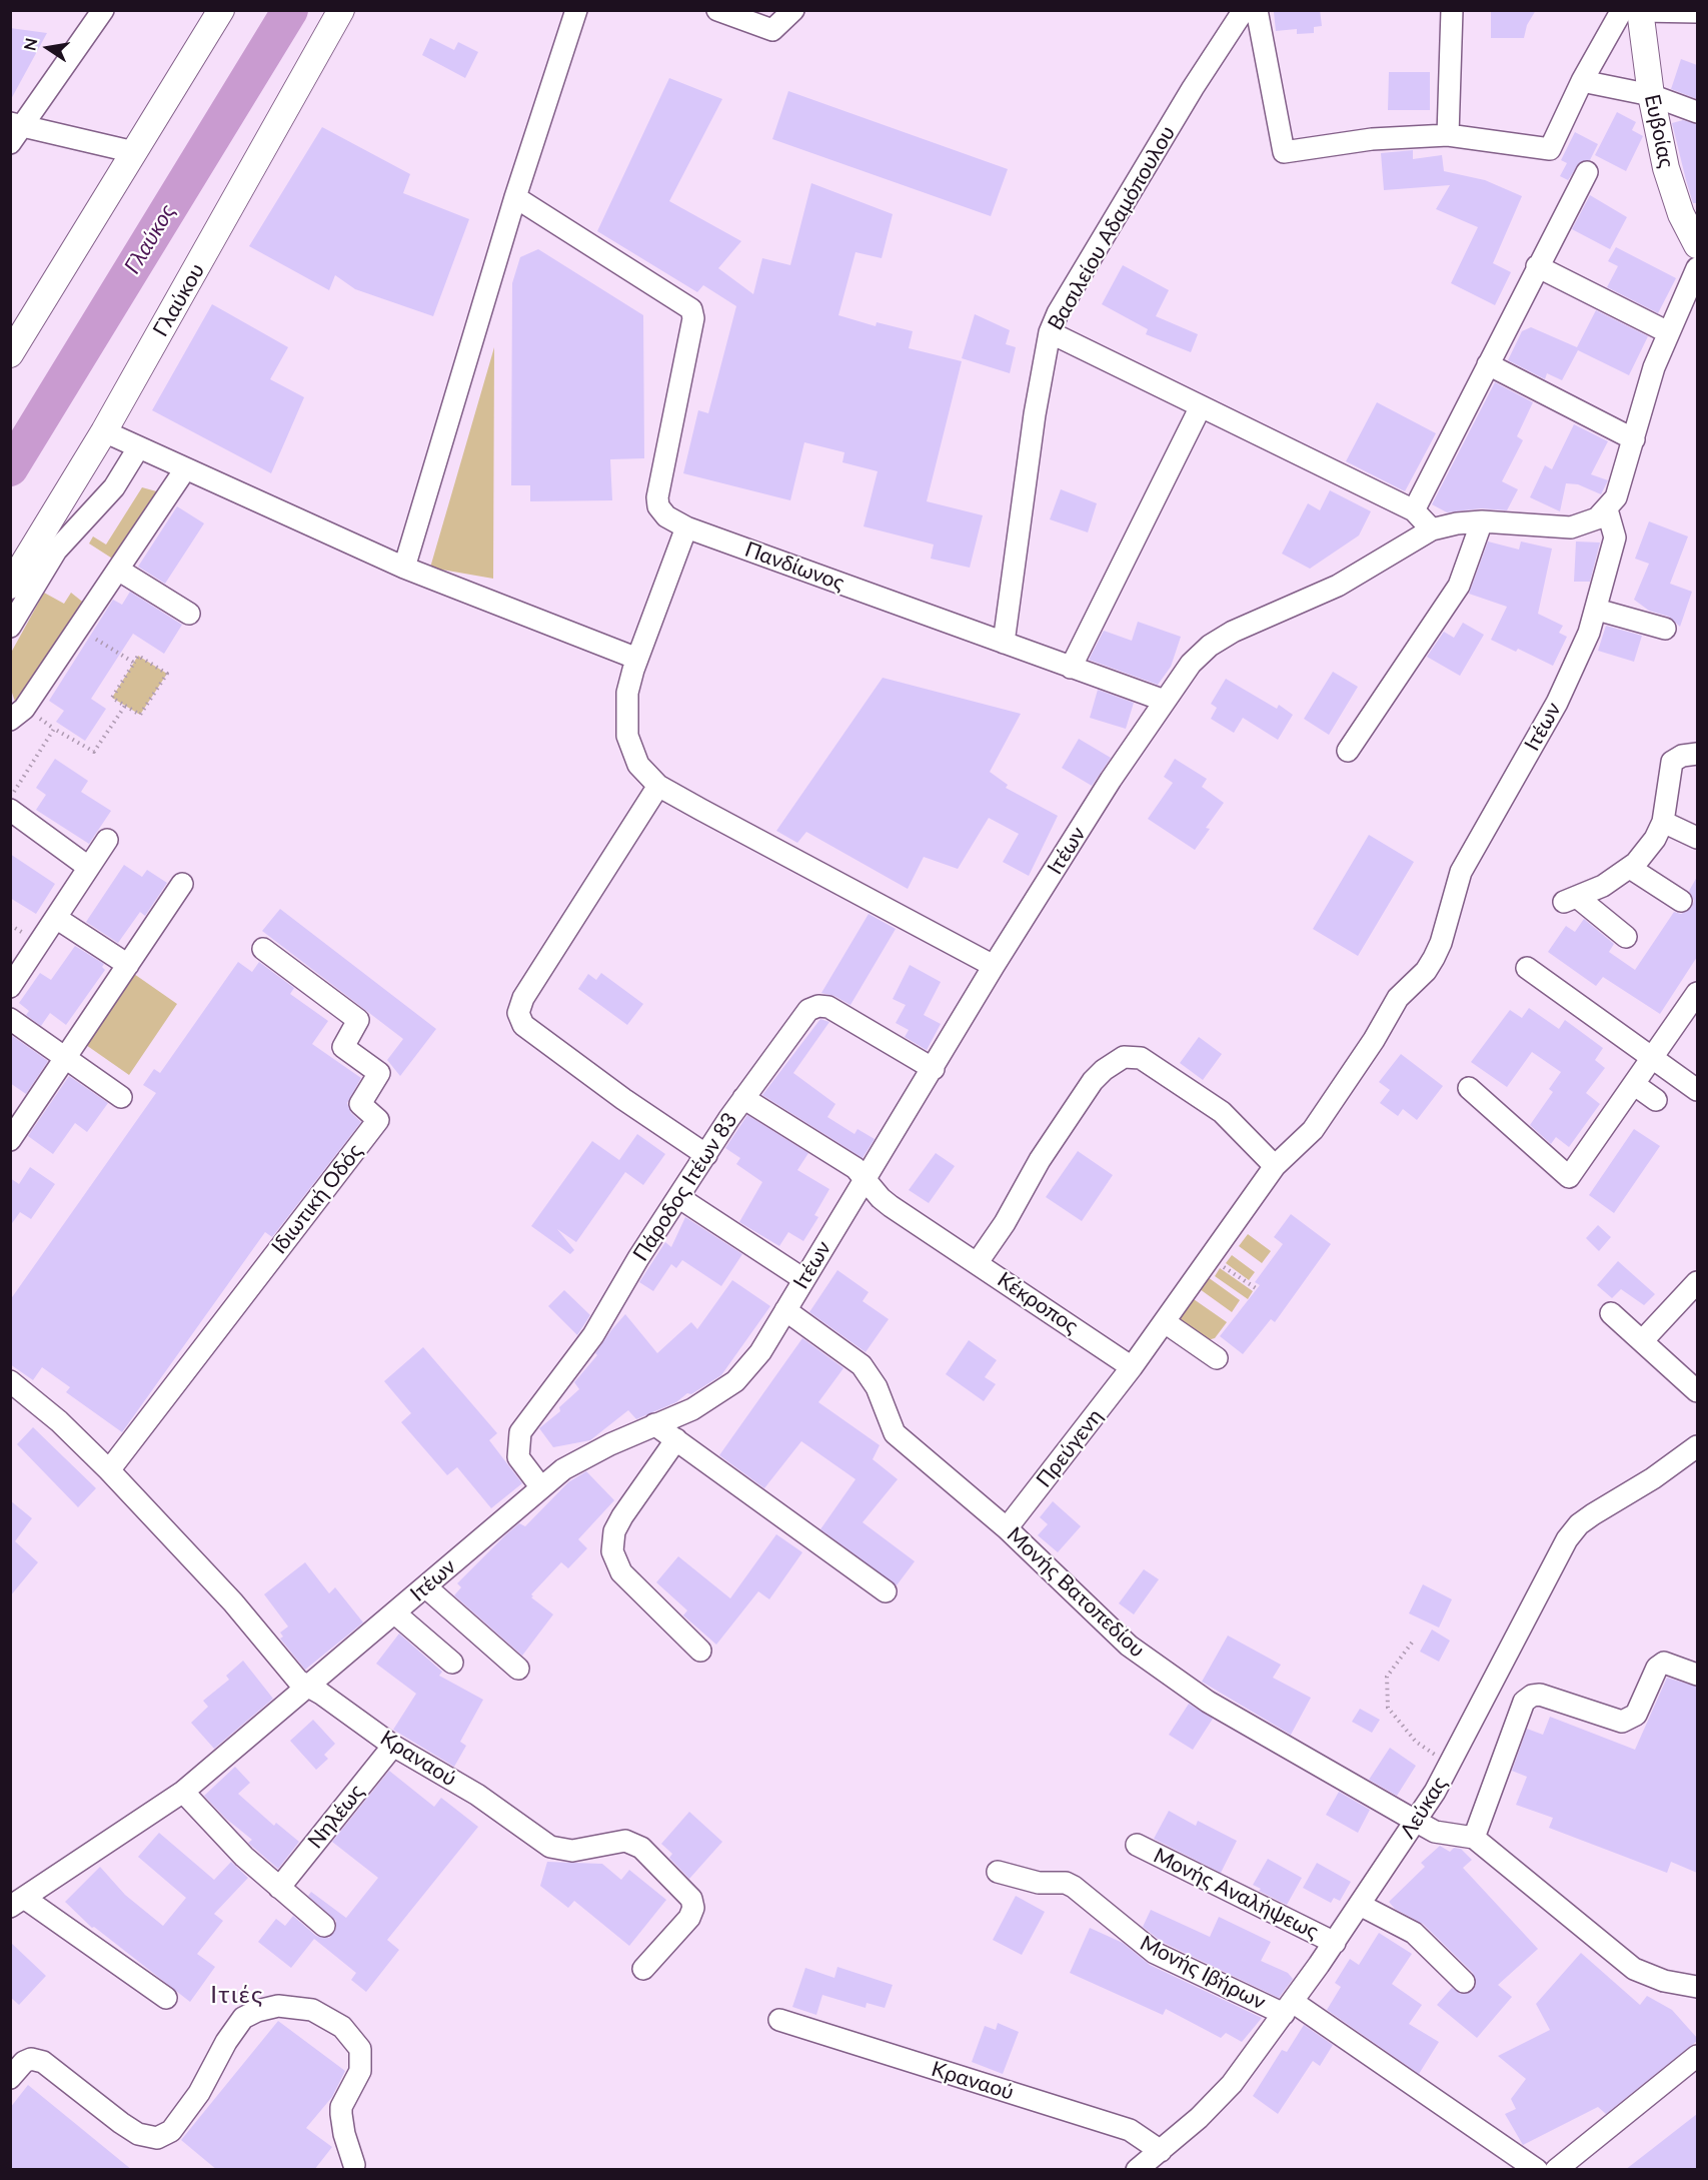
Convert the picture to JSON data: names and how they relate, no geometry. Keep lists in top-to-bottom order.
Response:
{
  "streets": {
    "main road": ["Ευβοίας", "Γλαύκου"],
    "street": [
      "Βασιλείου Αδαμόπουλου",
      "Πανδίωνος",
      "Ιτέων",
      "Πάροδος Ιτέων 83",
      "Ιδιωτική Οδός",
      "Κέκροπος",
      "Πρεύγενη",
      "Μονής Βατοπεδίου",
      "Κραναού",
      "Λεύκας",
      "Νηλέως",
      "Μονής Αναλήψεως",
      "Μονής Ιβήρων"
    ]
  },
  "crossings": [
    ["Βασιλείου Αδαμόπουλου", "Πανδίωνος"],
    ["Πανδίωνος", "Ιτέων"],
    ["Ιτέων", "Πάροδος Ιτέων 83"],
    ["Ιτέων", "Κέκροπος"],
    ["Ιτέων", "Μονής Βατοπεδίου"],
    ["Ιτέων", "Κραναού"],
    ["Πάροδος Ιτέων 83", "Κέκροπος"],
    ["Ιδιωτική Οδός", "Κραναού"],
    ["Κέκροπος", "Πρεύγενη"],
    ["Πρεύγενη", "Μονής Βατοπεδίου"],
    ["Μονής Βατοπεδίου", "Λεύκας"],
    ["Κραναού", "Λεύκας"],
    ["Κραναού", "Νηλέως"],
    ["Λεύκας", "Μονής Αναλήψεως"],
    ["Λεύκας", "Μονής Ιβήρων"]
  ],
  "districts": ["Ιτιές"],
  "water": ["Γλαύκος"],
  "north": "left"
}
